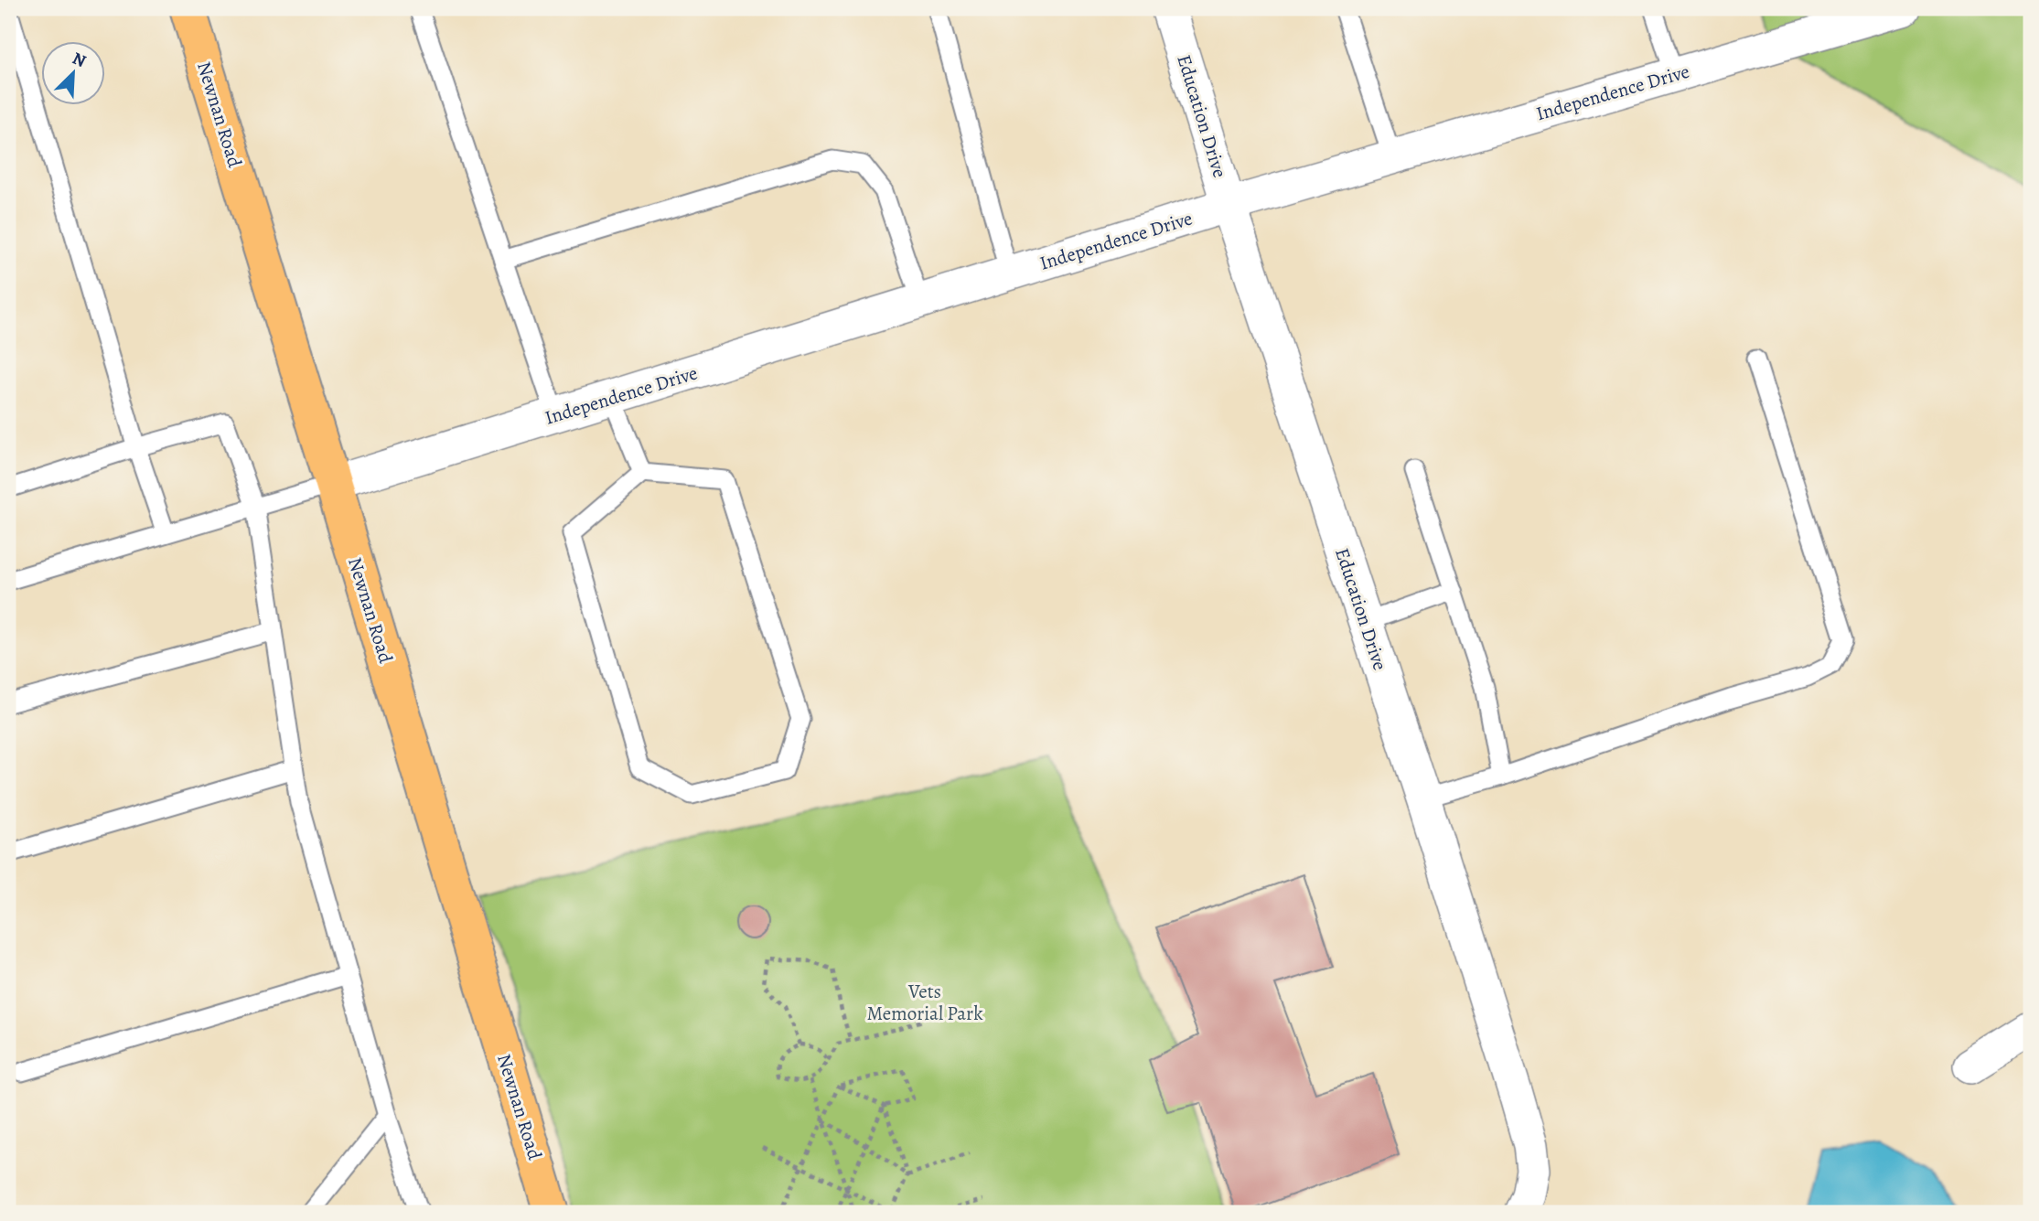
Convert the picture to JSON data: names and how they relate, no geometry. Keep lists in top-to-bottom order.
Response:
{
  "streets": {
    "main road": ["Newnan Road"],
    "street": ["Independence Drive", "Education Drive"]
  },
  "crossings": [
    ["Independence Drive", "Newnan Road"],
    ["Independence Drive", "Education Drive"]
  ],
  "parks": ["Vets Memorial Park"],
  "north": "top right"
}
